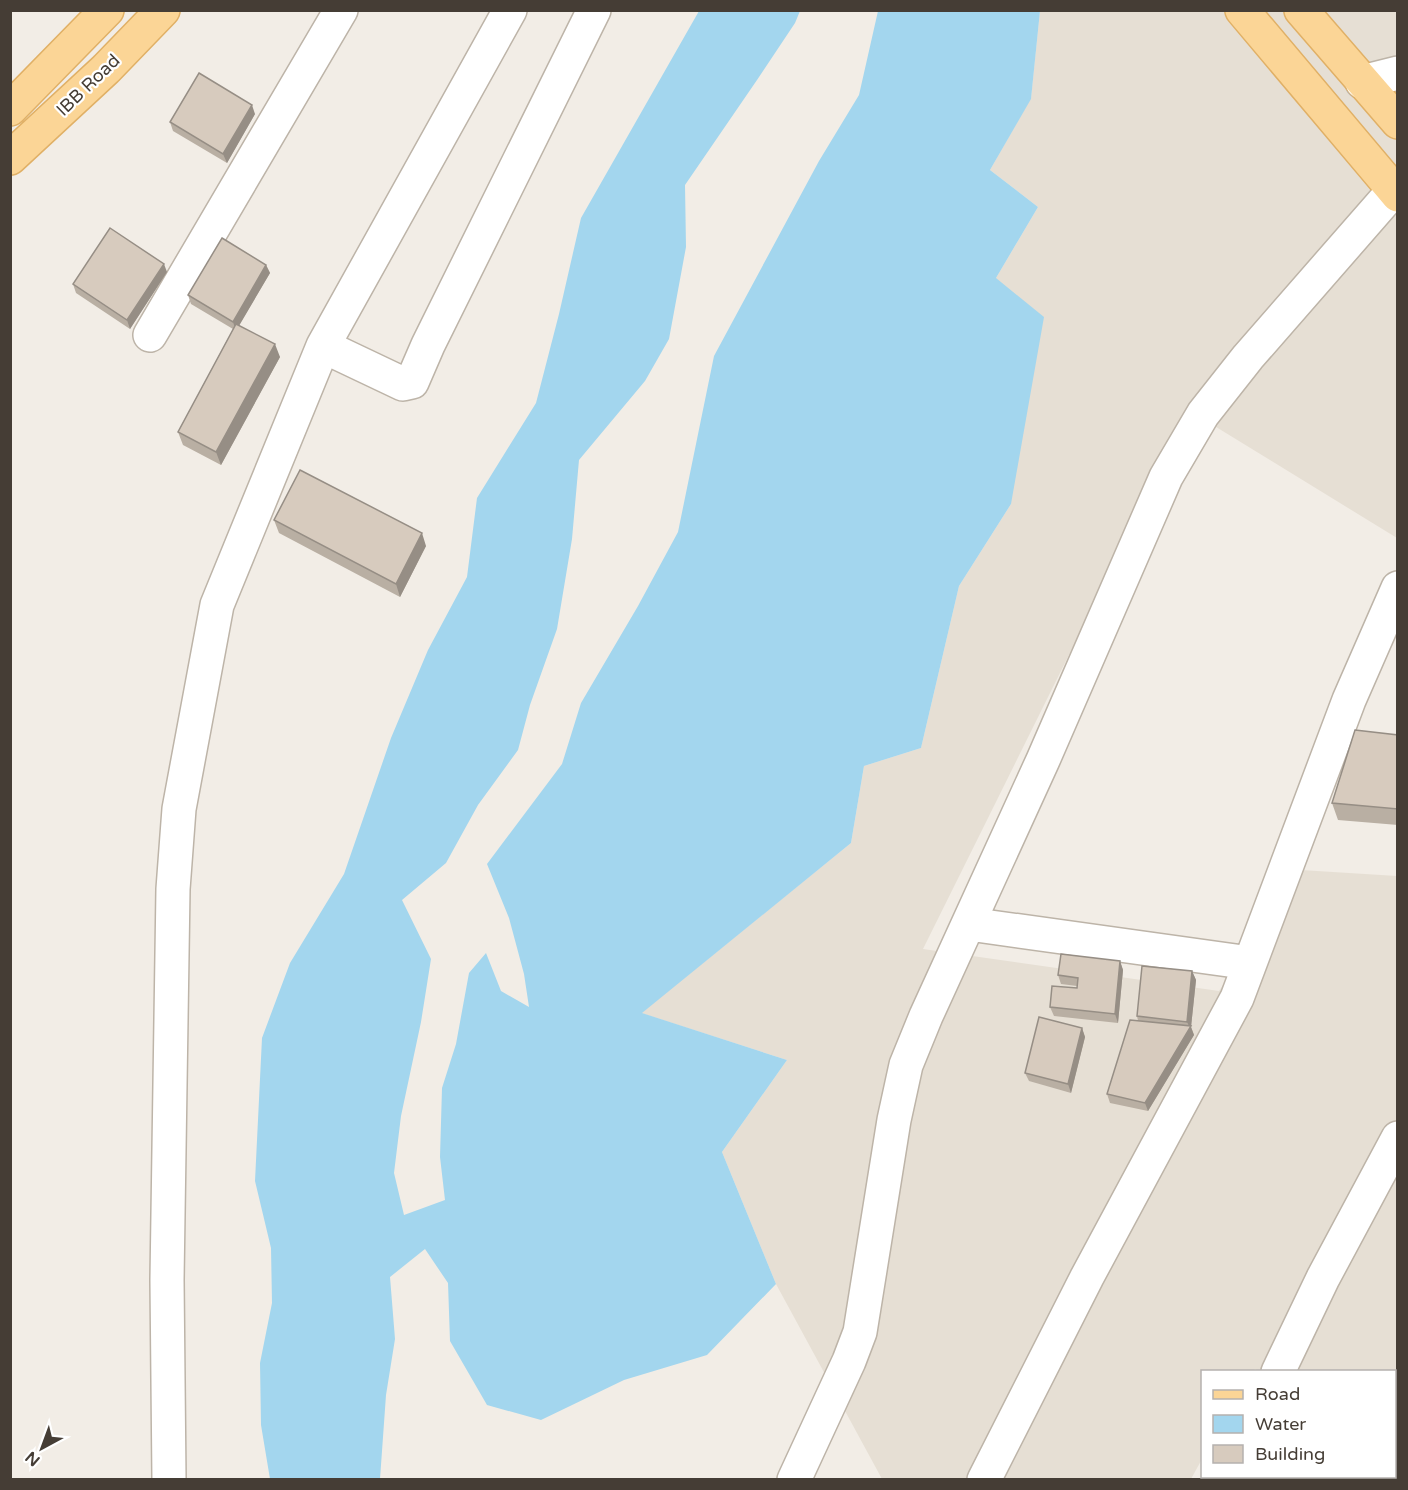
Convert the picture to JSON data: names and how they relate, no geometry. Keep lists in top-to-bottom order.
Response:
{
  "streets": {
    "main road": ["IBB Road"]
  },
  "legend": ["Road", "Water", "Building"],
  "north": "bottom left"
}
